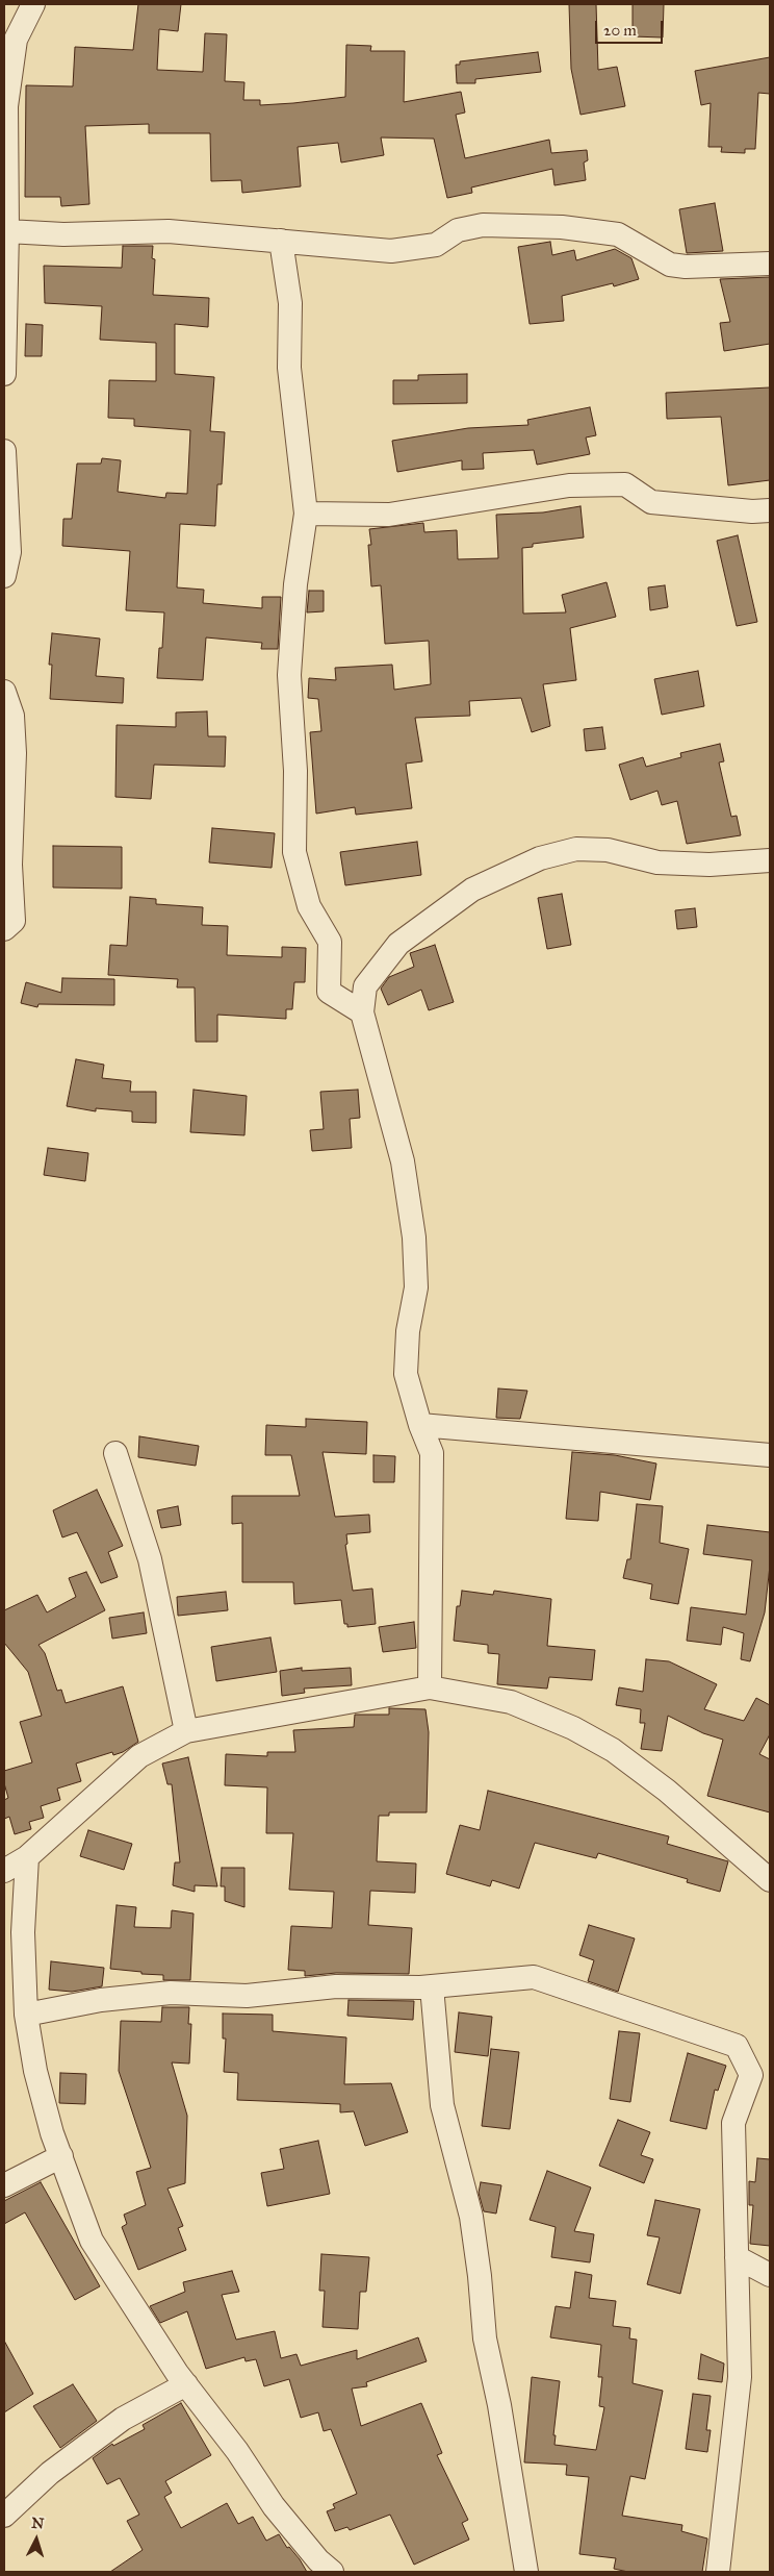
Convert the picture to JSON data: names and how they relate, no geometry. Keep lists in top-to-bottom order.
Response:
{
  "scale_bar": "20 m",
  "north": "top"
}
